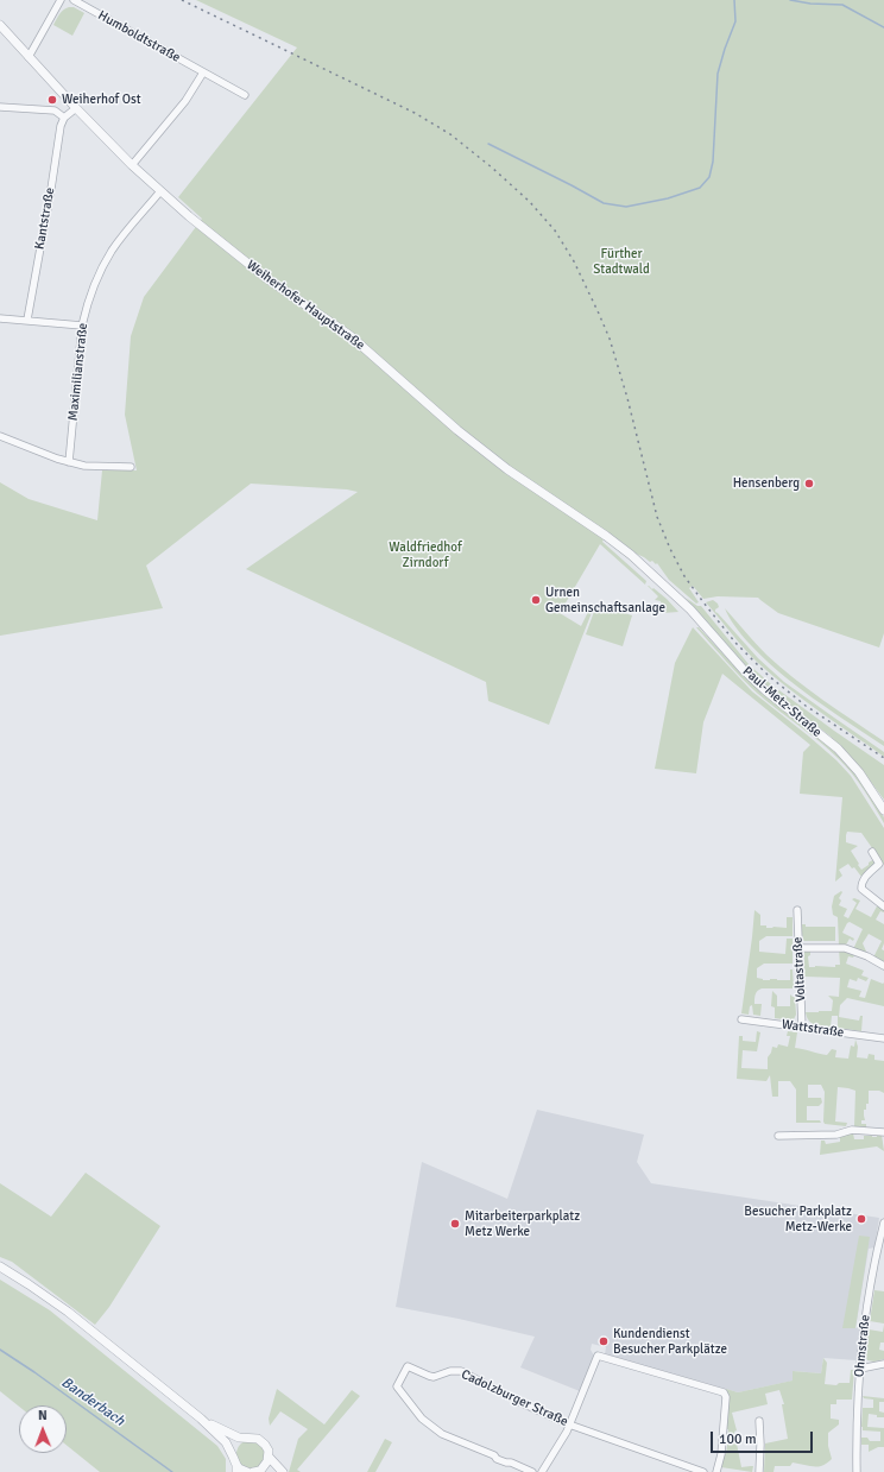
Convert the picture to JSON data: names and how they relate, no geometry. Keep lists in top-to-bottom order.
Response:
{
  "streets": {
    "street": [
      "Humboldtstraße",
      "Kantstraße",
      "Weiherhofer Hauptstraße",
      "Maximilianstraße",
      "Paul-Metz-Straße",
      "Voltastraße",
      "Wattstraße",
      "Ohmstraße",
      "Cadolzburger Straße"
    ]
  },
  "crossings": [
    ["Weiherhofer Hauptstraße", "Maximilianstraße"],
    ["Weiherhofer Hauptstraße", "Paul-Metz-Straße"],
    ["Voltastraße", "Wattstraße"]
  ],
  "water": ["Banderbach"],
  "parks": ["Fürther Stadtwald", "Waldfriedhof Zirndorf"],
  "places": [
    "Weiherhof Ost",
    "Hensenberg",
    "Urnen Gemeinschaftsanlage",
    "Besucher Parkplatz Metz-Werke",
    "Mitarbeiterparkplatz Metz Werke",
    "Kundendienst Besucher Parkplätze"
  ],
  "scale_bar": "100 m",
  "north": "top"
}
